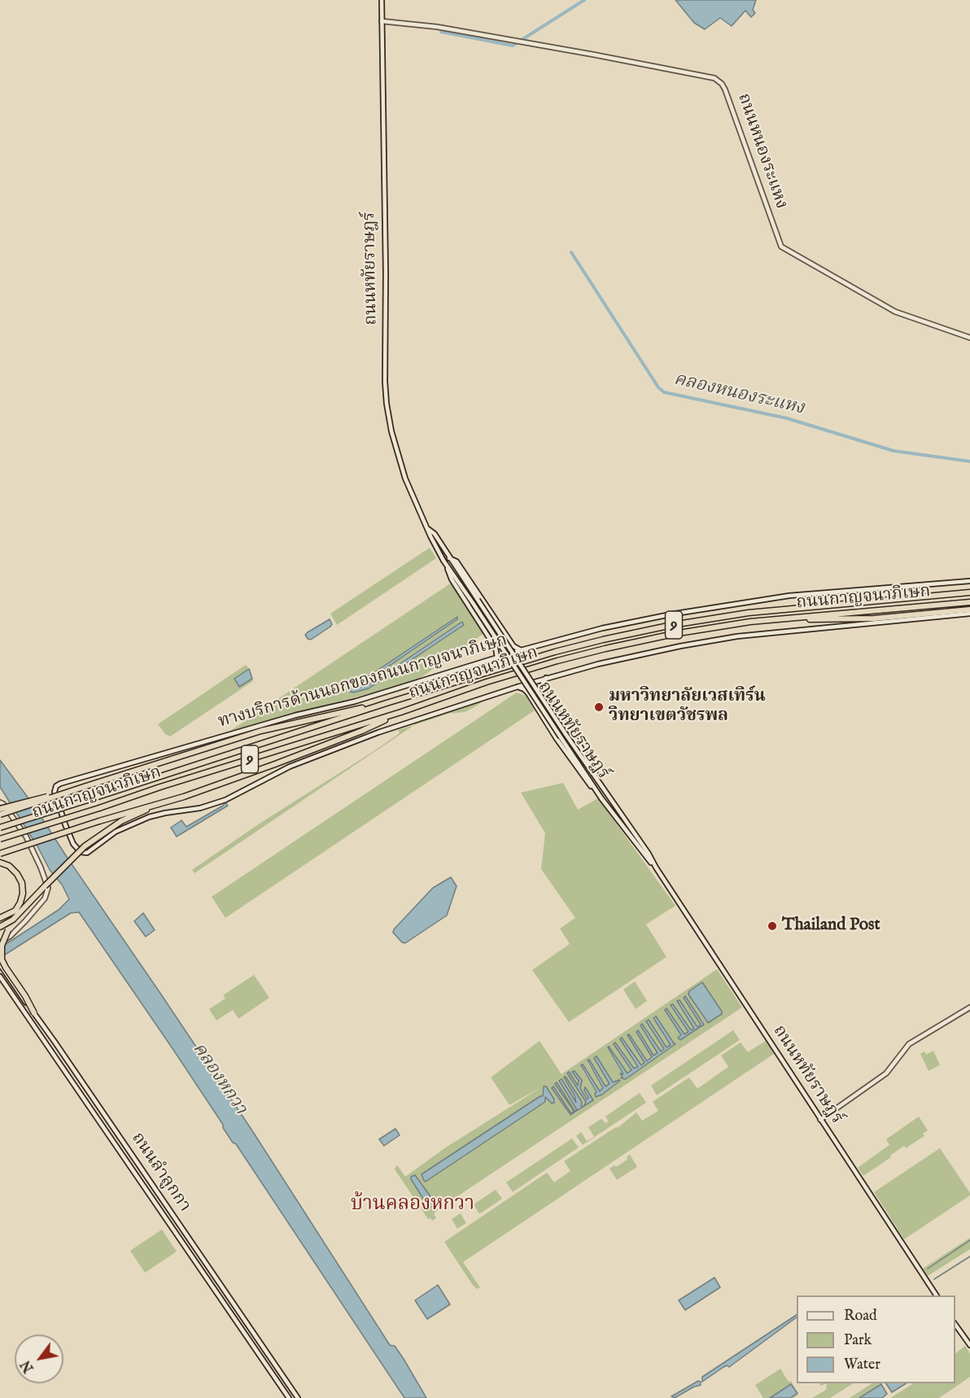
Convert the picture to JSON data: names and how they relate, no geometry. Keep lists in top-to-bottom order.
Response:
{
  "streets": {
    "highway": ["ถนนกาญจนาภิเษก", "9"],
    "main road": [
      "ถนนหนองระแหง",
      "ถนนหทัยราษฎร์",
      "ทางบริการด้านนอกของถนนกาญจนาภิเษก",
      "ถนนลำลูกกา"
    ]
  },
  "crossings": [
    ["ถนนหนองระแหง", "ถนนหทัยราษฎร์"]
  ],
  "districts": ["บ้านคลองหกวา"],
  "water": ["คลองหนองระแหง", "คลองหกวา"],
  "places": ["มหาวิทยาลัยเวสเทิร์น วิทยาเขตวัชรพล", "Thailand Post"],
  "legend": ["Road", "Park", "Water"],
  "north": "bottom left"
}
